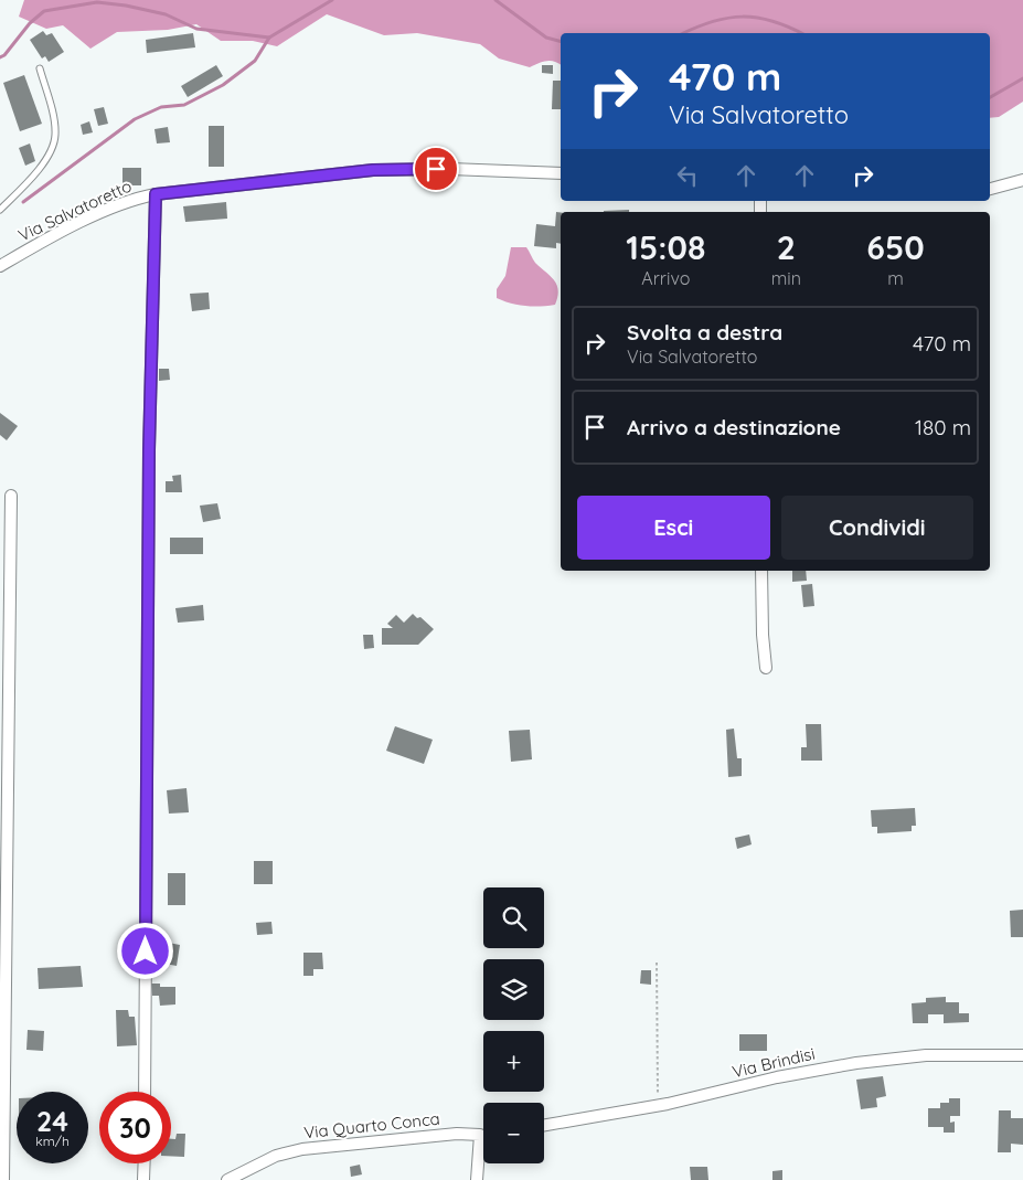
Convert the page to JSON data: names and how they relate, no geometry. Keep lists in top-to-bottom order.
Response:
{
  "streets": {
    "street": ["Via Salvatoretto", "Via Brindisi", "Via Quarto Conca"]
  },
  "page": {
    "turn": ["470 m", "Via Salvatoretto"],
    "eta": [
      "15:08",
      "Arrivo",
      "2",
      "min",
      "650",
      "m"
    ],
    "list": [
      {
        "name": "Svolta a destra",
        "note": "Via Salvatoretto",
        "value": "470 m"
      },
      {
        "name": "Arrivo a destinazione",
        "value": "180 m"
      }
    ],
    "buttons": ["Esci", "Condividi"],
    "map_buttons": ["+", "−"],
    "speed": "24 km/h",
    "limit": "30"
  }
}
